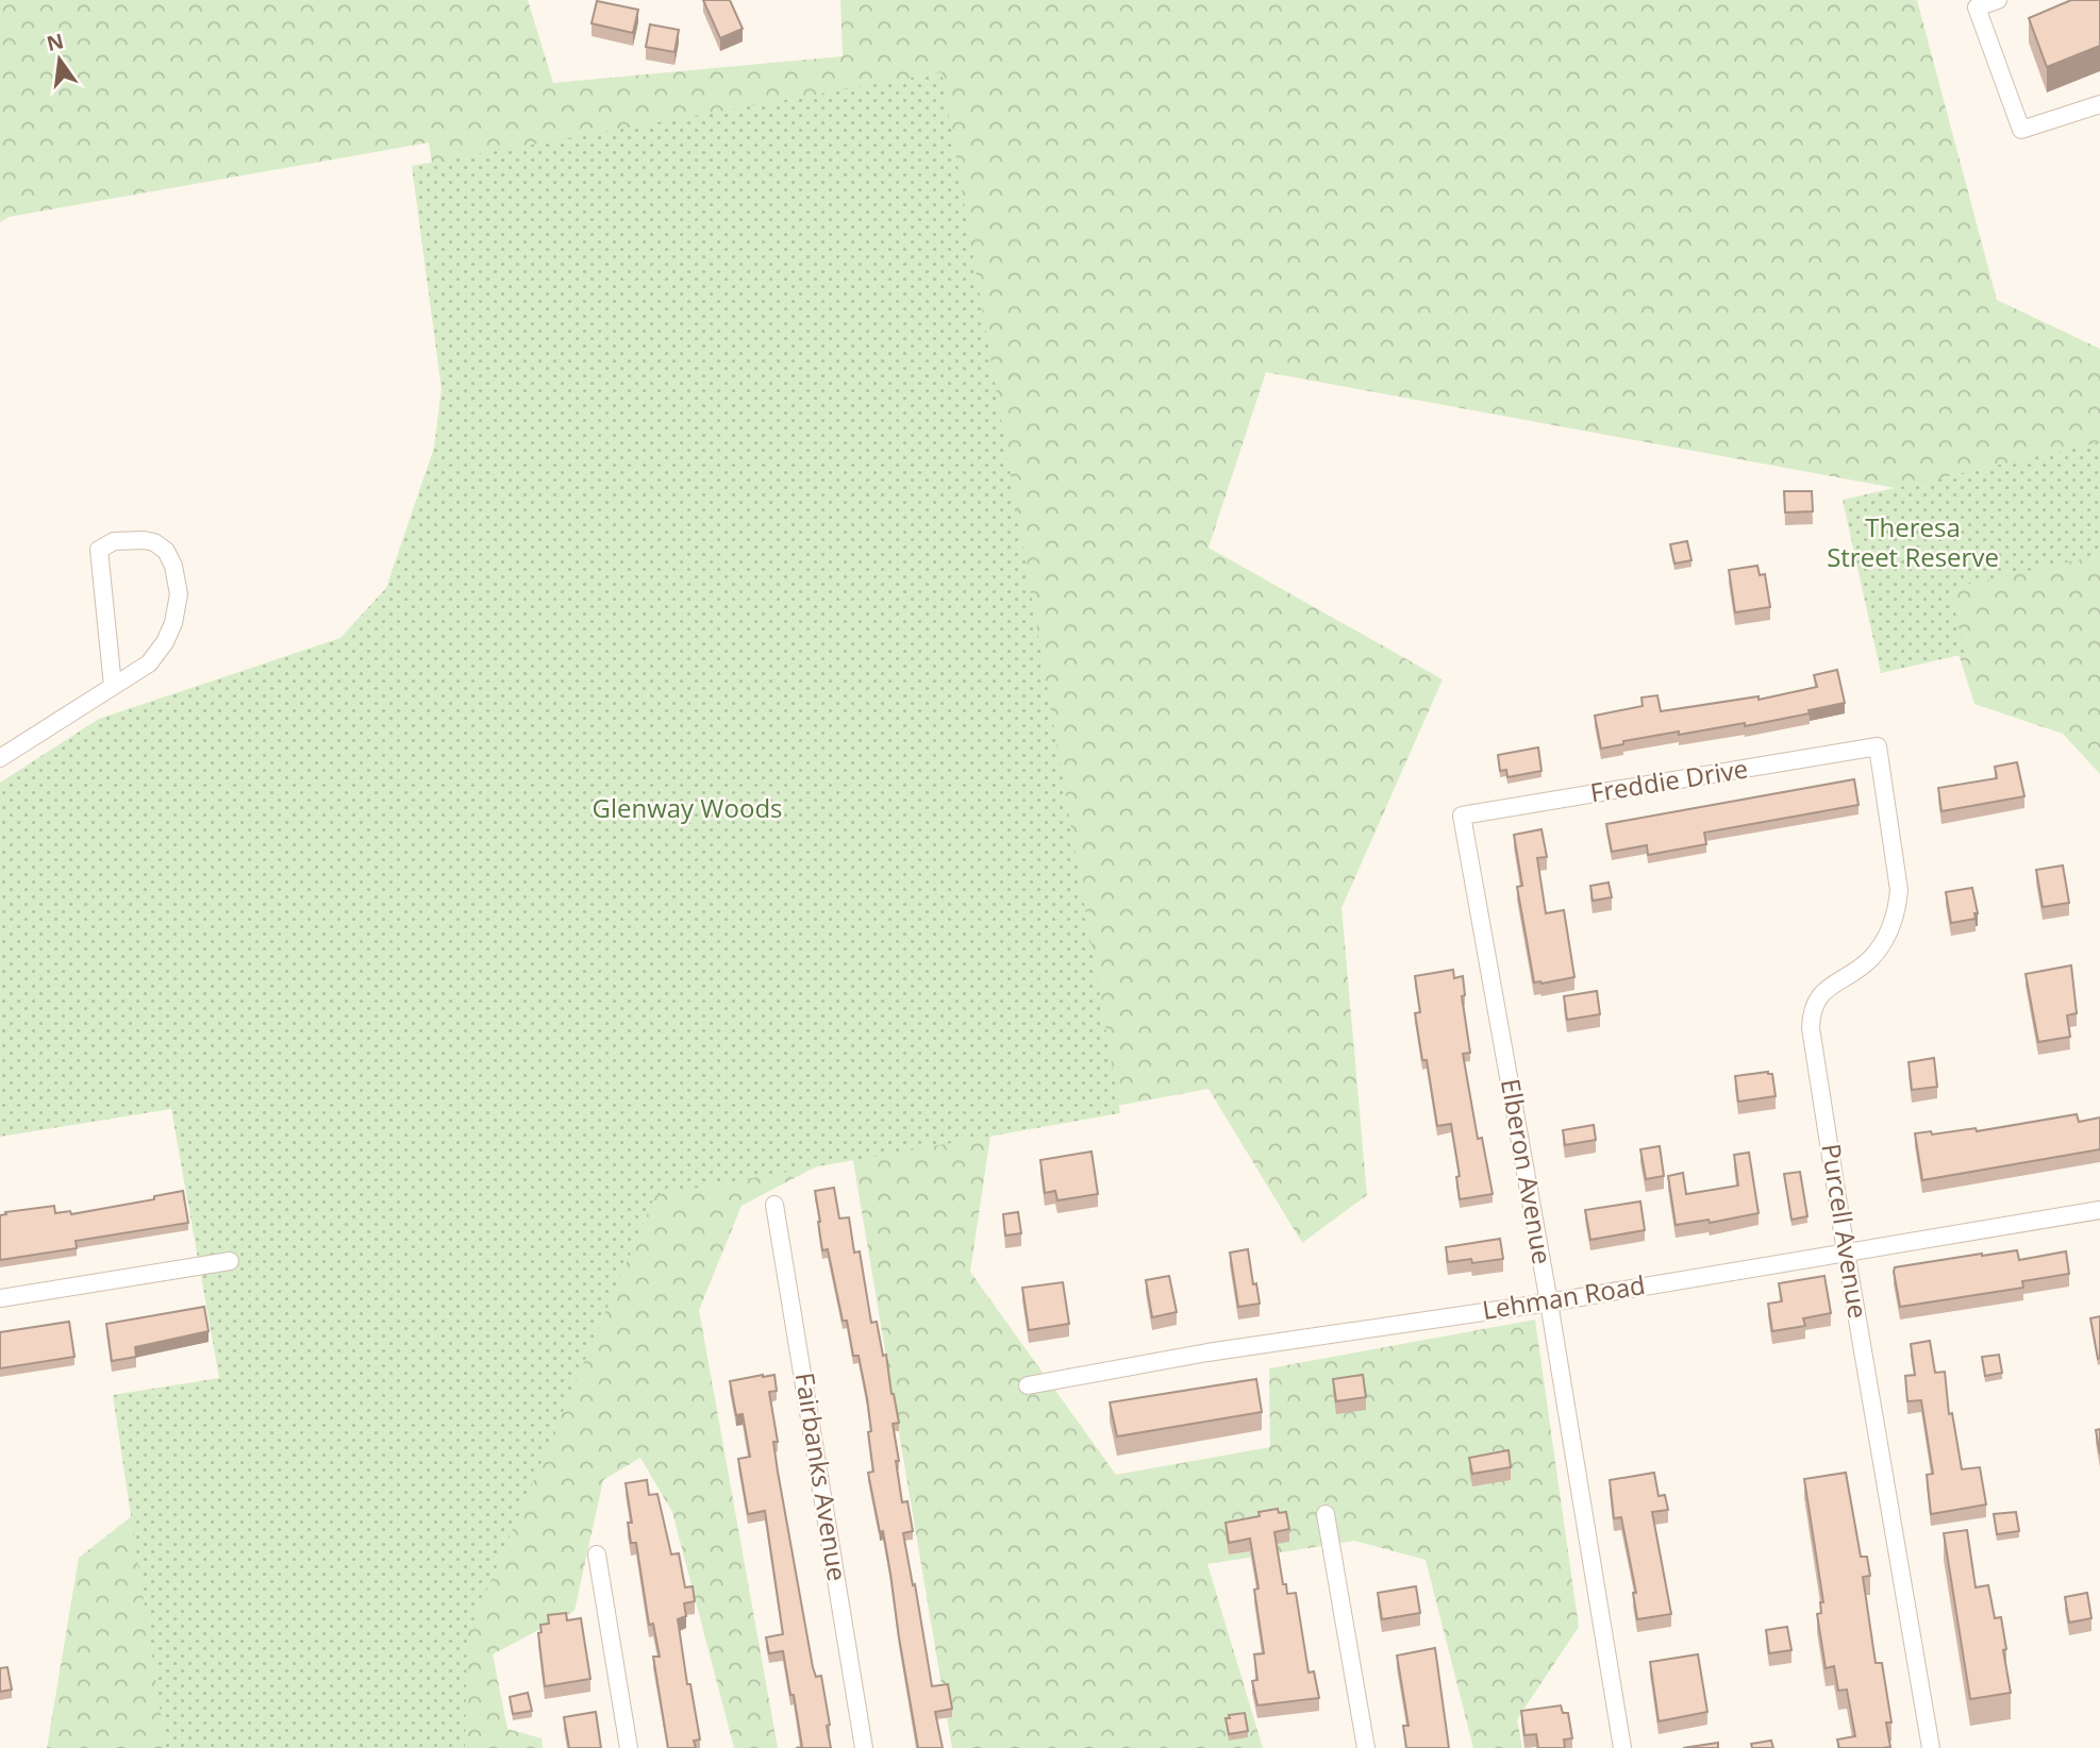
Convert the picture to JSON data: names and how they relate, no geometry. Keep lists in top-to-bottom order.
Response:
{
  "streets": {
    "street": [
      "Freddie Drive",
      "Elberon Avenue",
      "Purcell Avenue",
      "Lehman Road",
      "Fairbanks Avenue"
    ]
  },
  "crossings": [
    ["Freddie Drive", "Elberon Avenue"],
    ["Freddie Drive", "Purcell Avenue"],
    ["Elberon Avenue", "Lehman Road"],
    ["Purcell Avenue", "Lehman Road"]
  ],
  "parks": ["Theresa Street Reserve", "Glenway Woods"],
  "north": "top"
}
